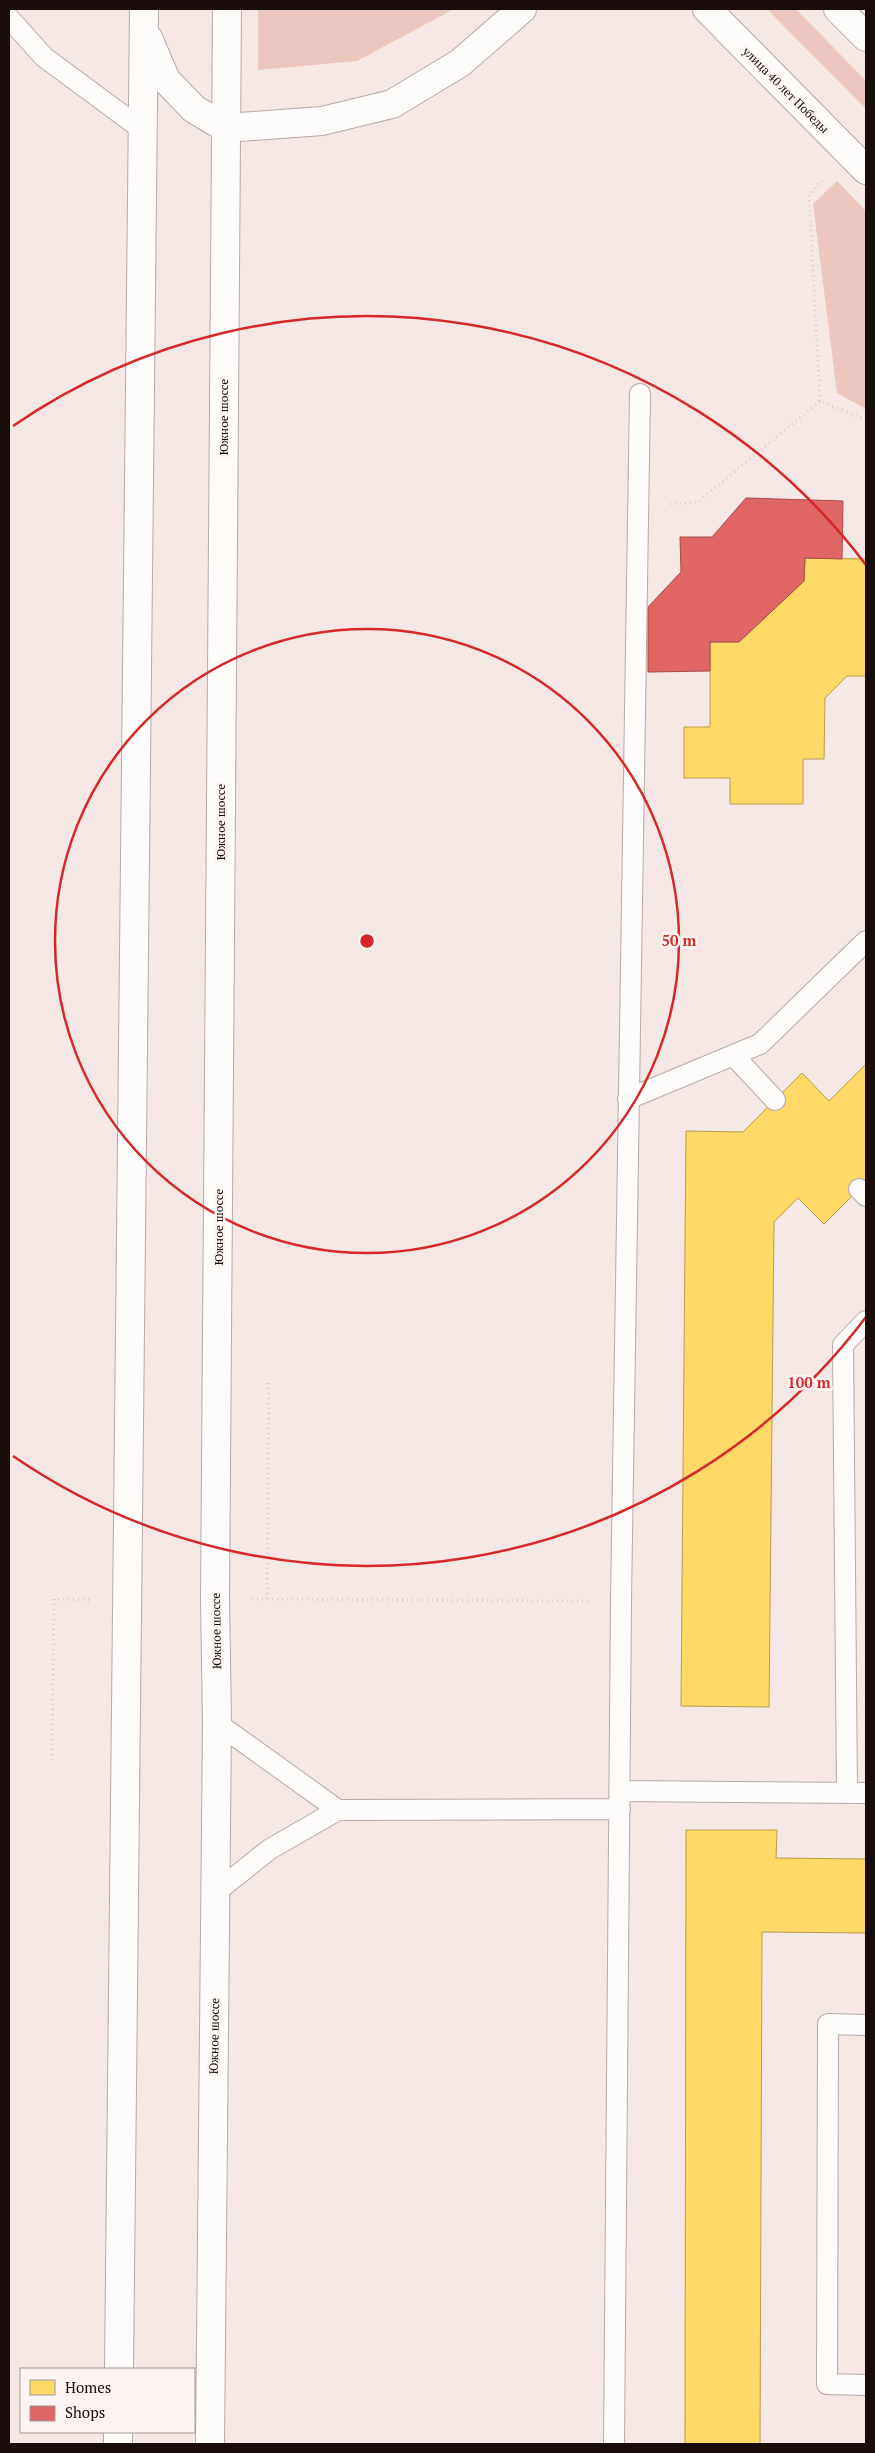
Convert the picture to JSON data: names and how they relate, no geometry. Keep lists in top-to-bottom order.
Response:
{
  "streets": {
    "main road": ["улица 40 лет Победы", "Южное шоссе"]
  },
  "legend": ["Homes", "Shops"],
  "rings": ["50 m", "100 m"]
}
